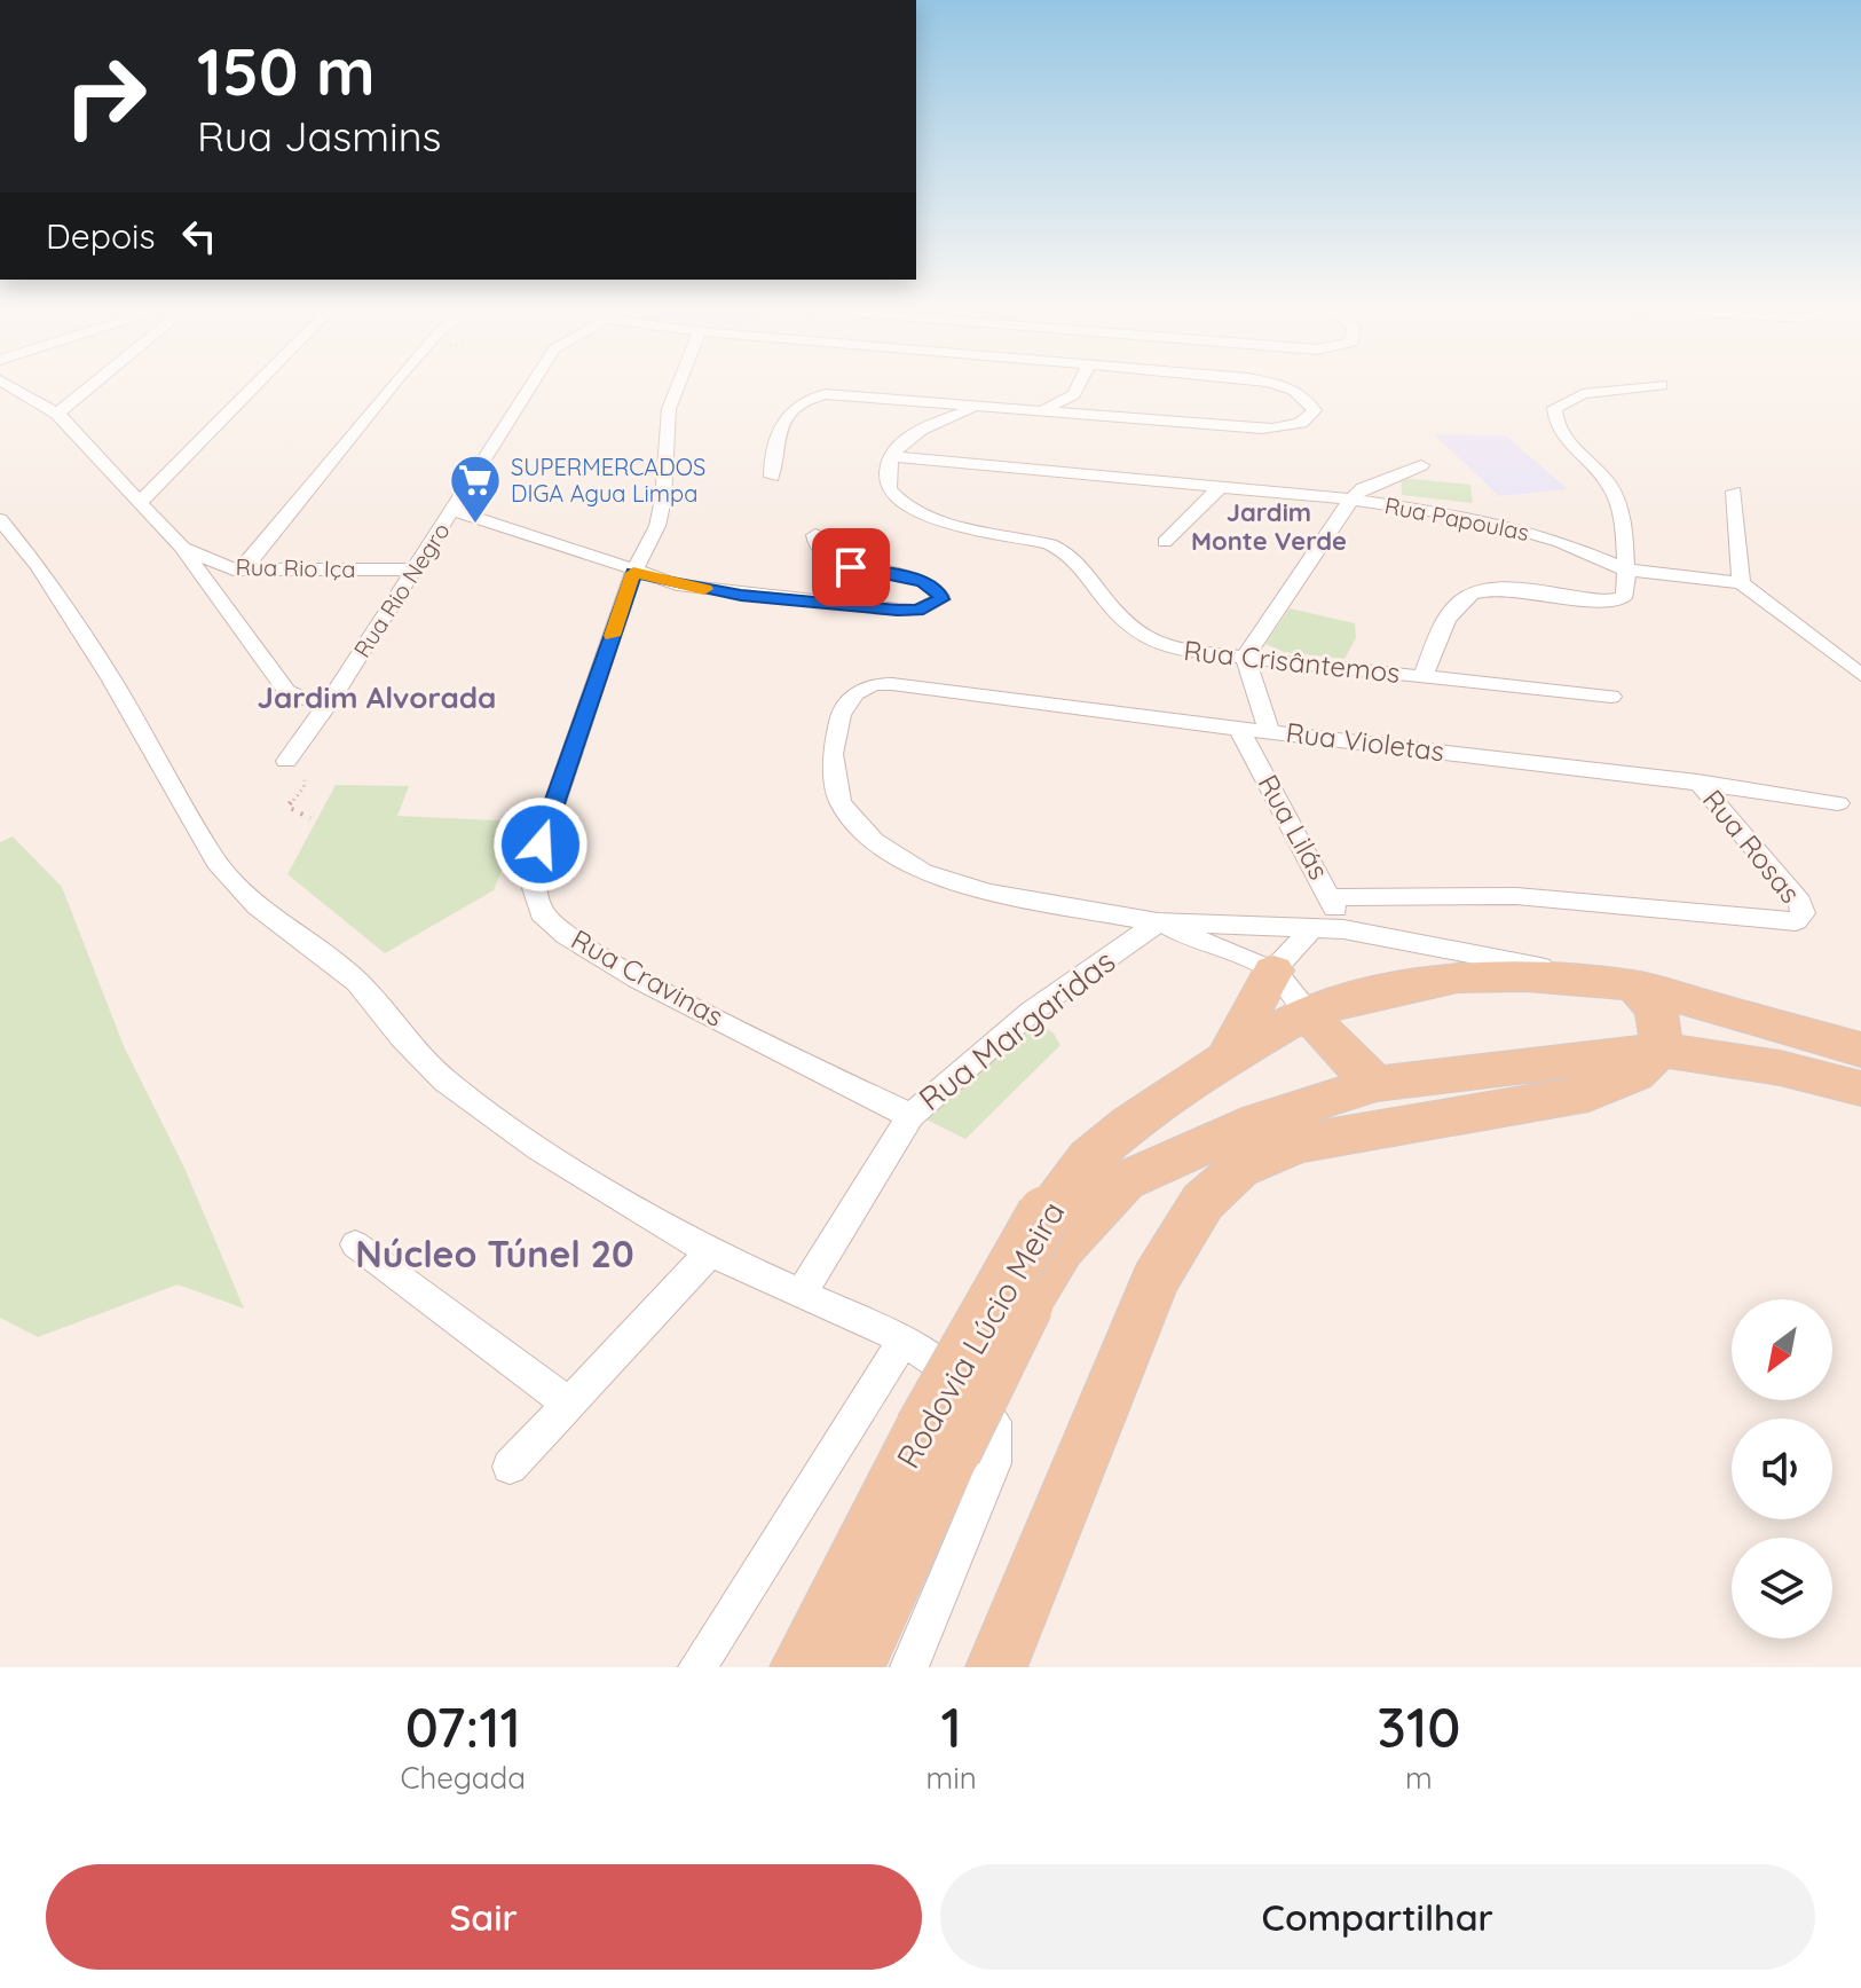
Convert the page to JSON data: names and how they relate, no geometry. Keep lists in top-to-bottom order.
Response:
{
  "streets": {
    "main road": ["Rodovia Lúcio Meira"],
    "street": [
      "Rua Papoulas",
      "Rua Rio Iça",
      "Rua Rio Negro",
      "Rua Crisântemos",
      "Rua Violetas",
      "Rua Lilás",
      "Rua Rosas",
      "Rua Cravinas",
      "Rua Margaridas"
    ]
  },
  "crossings": [
    ["Rua Papoulas", "Rua Crisântemos"],
    ["Rua Rio Iça", "Rua Rio Negro"],
    ["Rua Violetas", "Rua Lilás"],
    ["Rua Violetas", "Rua Rosas"],
    ["Rua Violetas", "Rua Margaridas"],
    ["Rua Lilás", "Rua Rosas"],
    ["Rua Cravinas", "Rua Margaridas"]
  ],
  "districts": ["Jardim Monte Verde", "Jardim Alvorada", "Núcleo Túnel 20"],
  "places": {
    "supermarket": ["SUPERMERCADOS DIGA Agua Limpa"]
  },
  "north": "bottom left",
  "page": {
    "turn": ["150 m", "Rua Jasmins"],
    "then": "Depois",
    "eta": [
      "07:11",
      "Chegada",
      "1",
      "min",
      "310",
      "m"
    ],
    "buttons": ["Sair", "Compartilhar"]
  }
}
